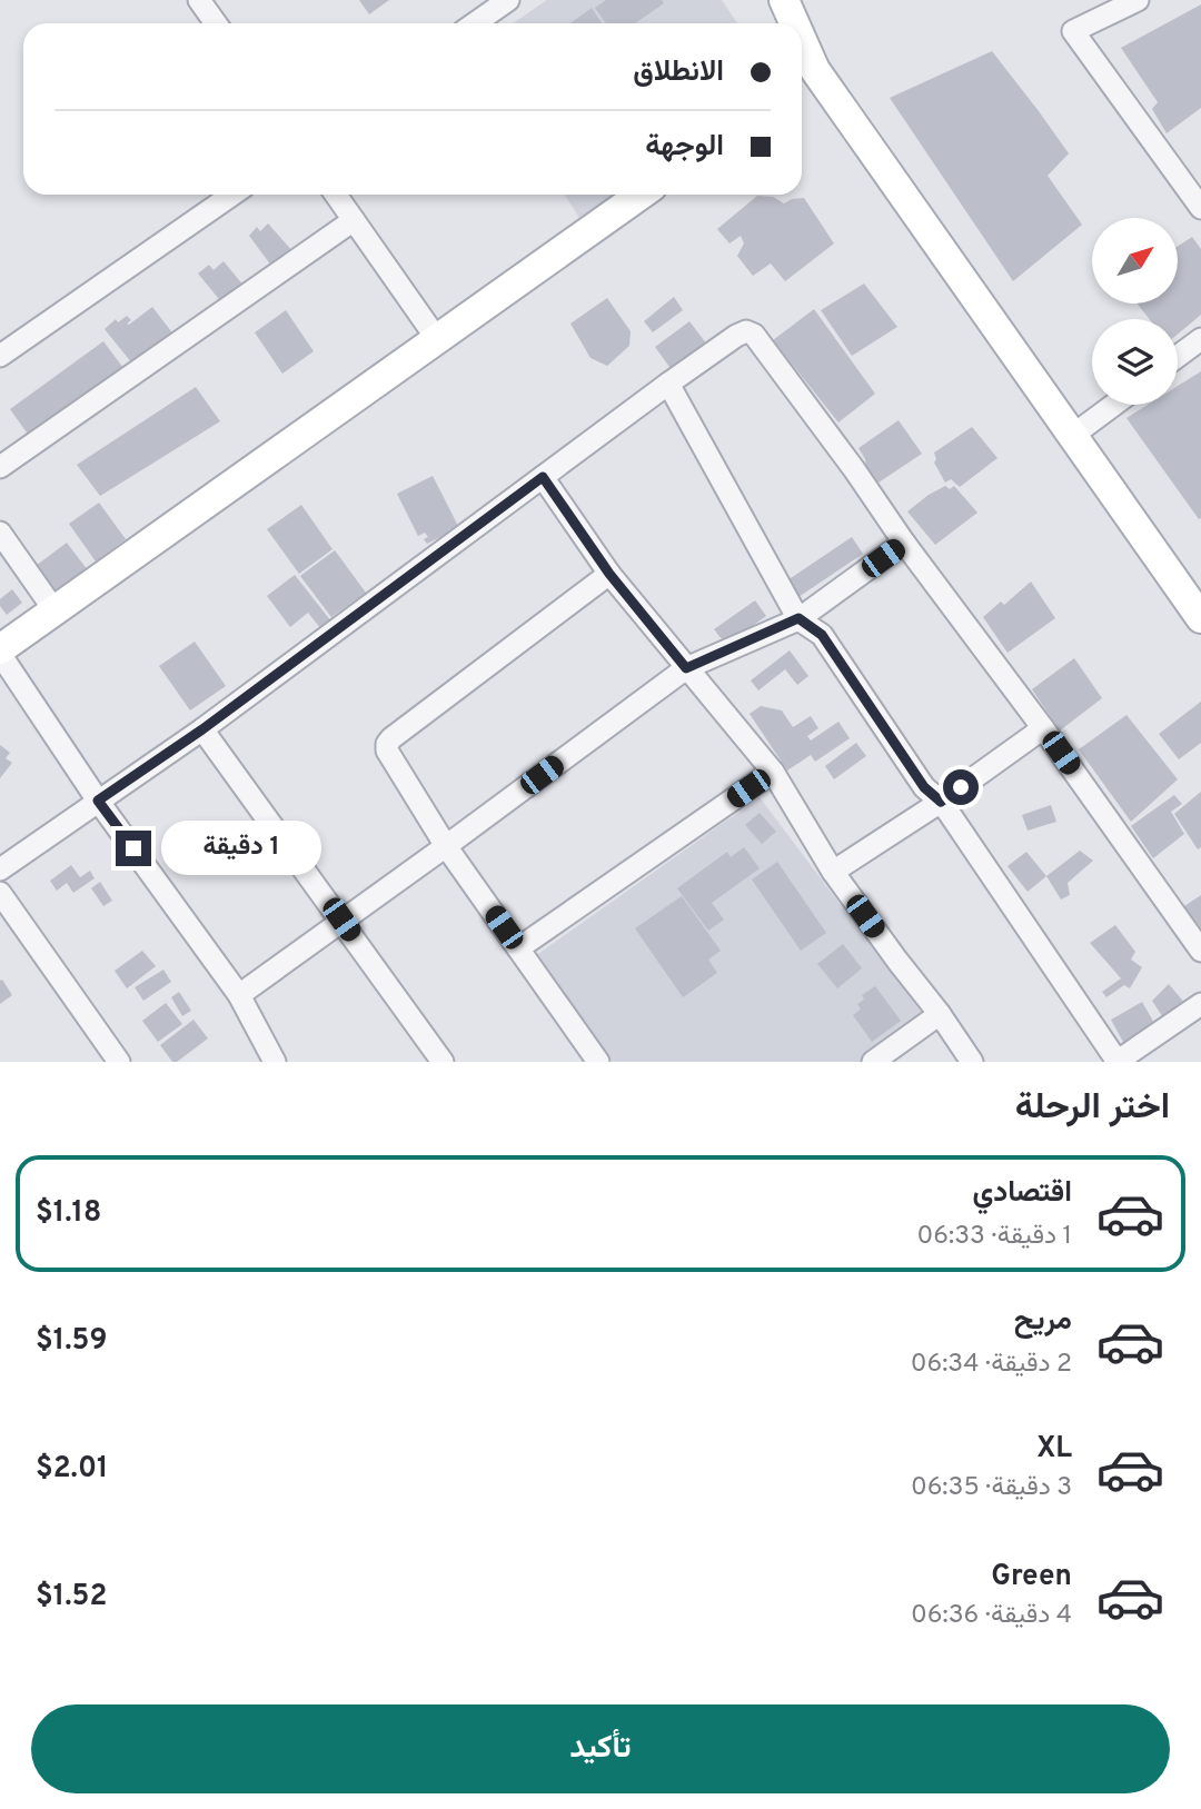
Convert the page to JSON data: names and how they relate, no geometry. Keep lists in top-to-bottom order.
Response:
{
  "north": "top right",
  "page": {
    "banner": ["الانطلاق", "الوجهة"],
    "bubble": "1 دقيقة",
    "heading": "اختر الرحلة",
    "list": [
      {
        "name": "اقتصادي",
        "note": "1 دقيقة · 06:33",
        "value": "$1.18"
      },
      {
        "name": "مريح",
        "note": "2 دقيقة · 06:34",
        "value": "$1.59"
      },
      {
        "name": "XL",
        "note": "3 دقيقة · 06:35",
        "value": "$2.01"
      },
      {
        "name": "Green",
        "note": "4 دقيقة · 06:36",
        "value": "$1.52"
      }
    ],
    "buttons": "تأكيد"
  }
}
